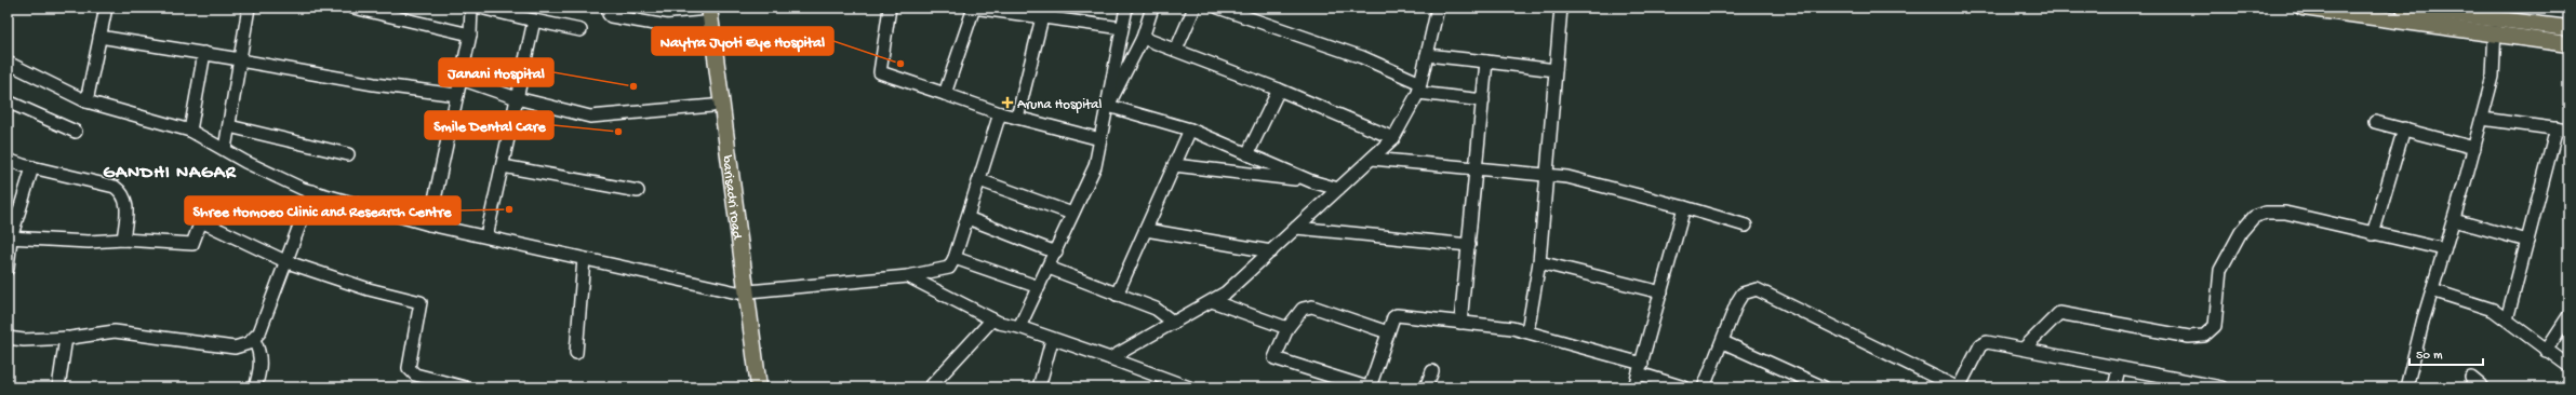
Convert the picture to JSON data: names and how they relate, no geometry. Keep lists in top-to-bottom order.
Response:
{
  "streets": {
    "main road": ["barisadri road"]
  },
  "districts": ["GANDHI NAGAR"],
  "places": {
    "other": [
      "Naytra Jyoti Eye Hospital",
      "Janani Hospital",
      "Smile Dental Care",
      "Shree Homoeo Clinic and Research Centre"
    ],
    "health": ["Aruna Hospital"]
  },
  "scale_bar": "50 m"
}
